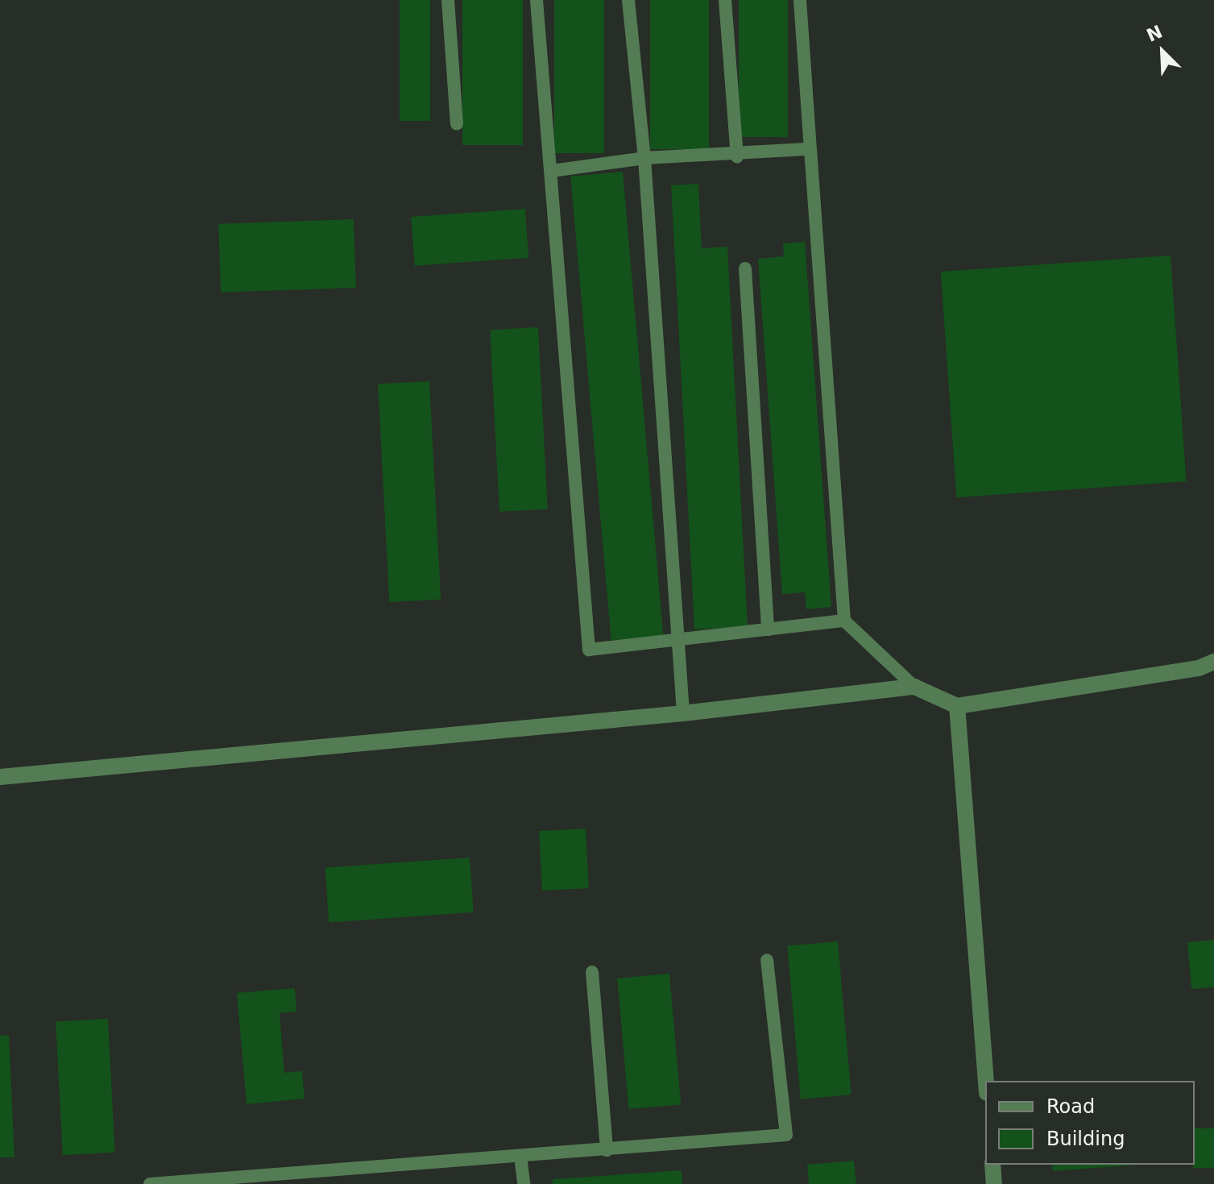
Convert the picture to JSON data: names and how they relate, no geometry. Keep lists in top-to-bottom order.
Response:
{
  "legend": ["Road", "Building"],
  "north": "top left"
}
